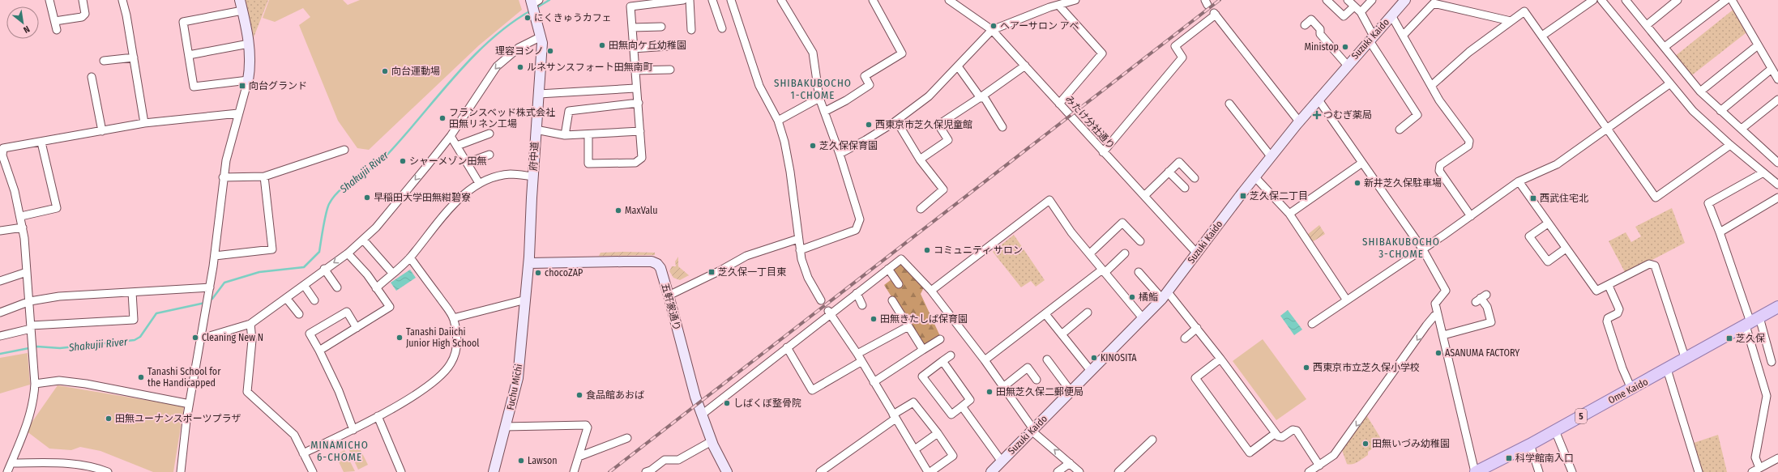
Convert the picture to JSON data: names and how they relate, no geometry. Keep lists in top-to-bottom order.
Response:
{
  "streets": {
    "main road": ["Ome Kaido", "5"],
    "street": [
      "Suzuki Kaido",
      "みたけ分社通り",
      "府中道",
      "五軒家通り",
      "Fuchu Michi"
    ]
  },
  "crossings": [
    ["Suzuki Kaido", "みたけ分社通り"],
    ["府中道", "五軒家通り"],
    ["府中道", "Fuchu Michi"]
  ],
  "districts": ["SHIBAKUBOCHO 1-CHOME", "SHIBAKUBOCHO 3-CHOME", "MINAMICHO 6-CHOME"],
  "water": ["Shakujii River"],
  "places": {
    "other": [
      "にくきゅうカフェ",
      "ヘアーサロン アベ",
      "田無向ケ丘幼稚園",
      "Ministop",
      "理容ヨシノ",
      "ルネサンスフォート田無南町",
      "向台運動場",
      "フランスベッド株式会社 田無リネン工場",
      "西東京市芝久保児童館",
      "芝久保保育園",
      "シャーメゾン田無",
      "新井芝久保駐車場",
      "早稲田大学田無紺碧寮",
      "MaxValu",
      "コミュニティ サロン",
      "chocoZAP",
      "橘鮨",
      "田無きたしば保育園",
      "Cleaning New N",
      "Tanashi Daiichi Junior High School",
      "ASANUMA FACTORY",
      "KINOSITA",
      "西東京市立芝久保小学校",
      "Tanashi School for the Handicapped",
      "田無芝久保二郵便局",
      "食品館あおば",
      "しばくぼ整骨院",
      "田無ユーナンスポーツプラザ",
      "田無いづみ幼稚園",
      "Lawson"
    ],
    "transit": [
      "向台グランド",
      "芝久保二丁目",
      "西武住宅北",
      "芝久保一丁目東",
      "芝久保",
      "科学館南入口"
    ],
    "health": ["つむぎ薬局"]
  },
  "north": "bottom right"
}
